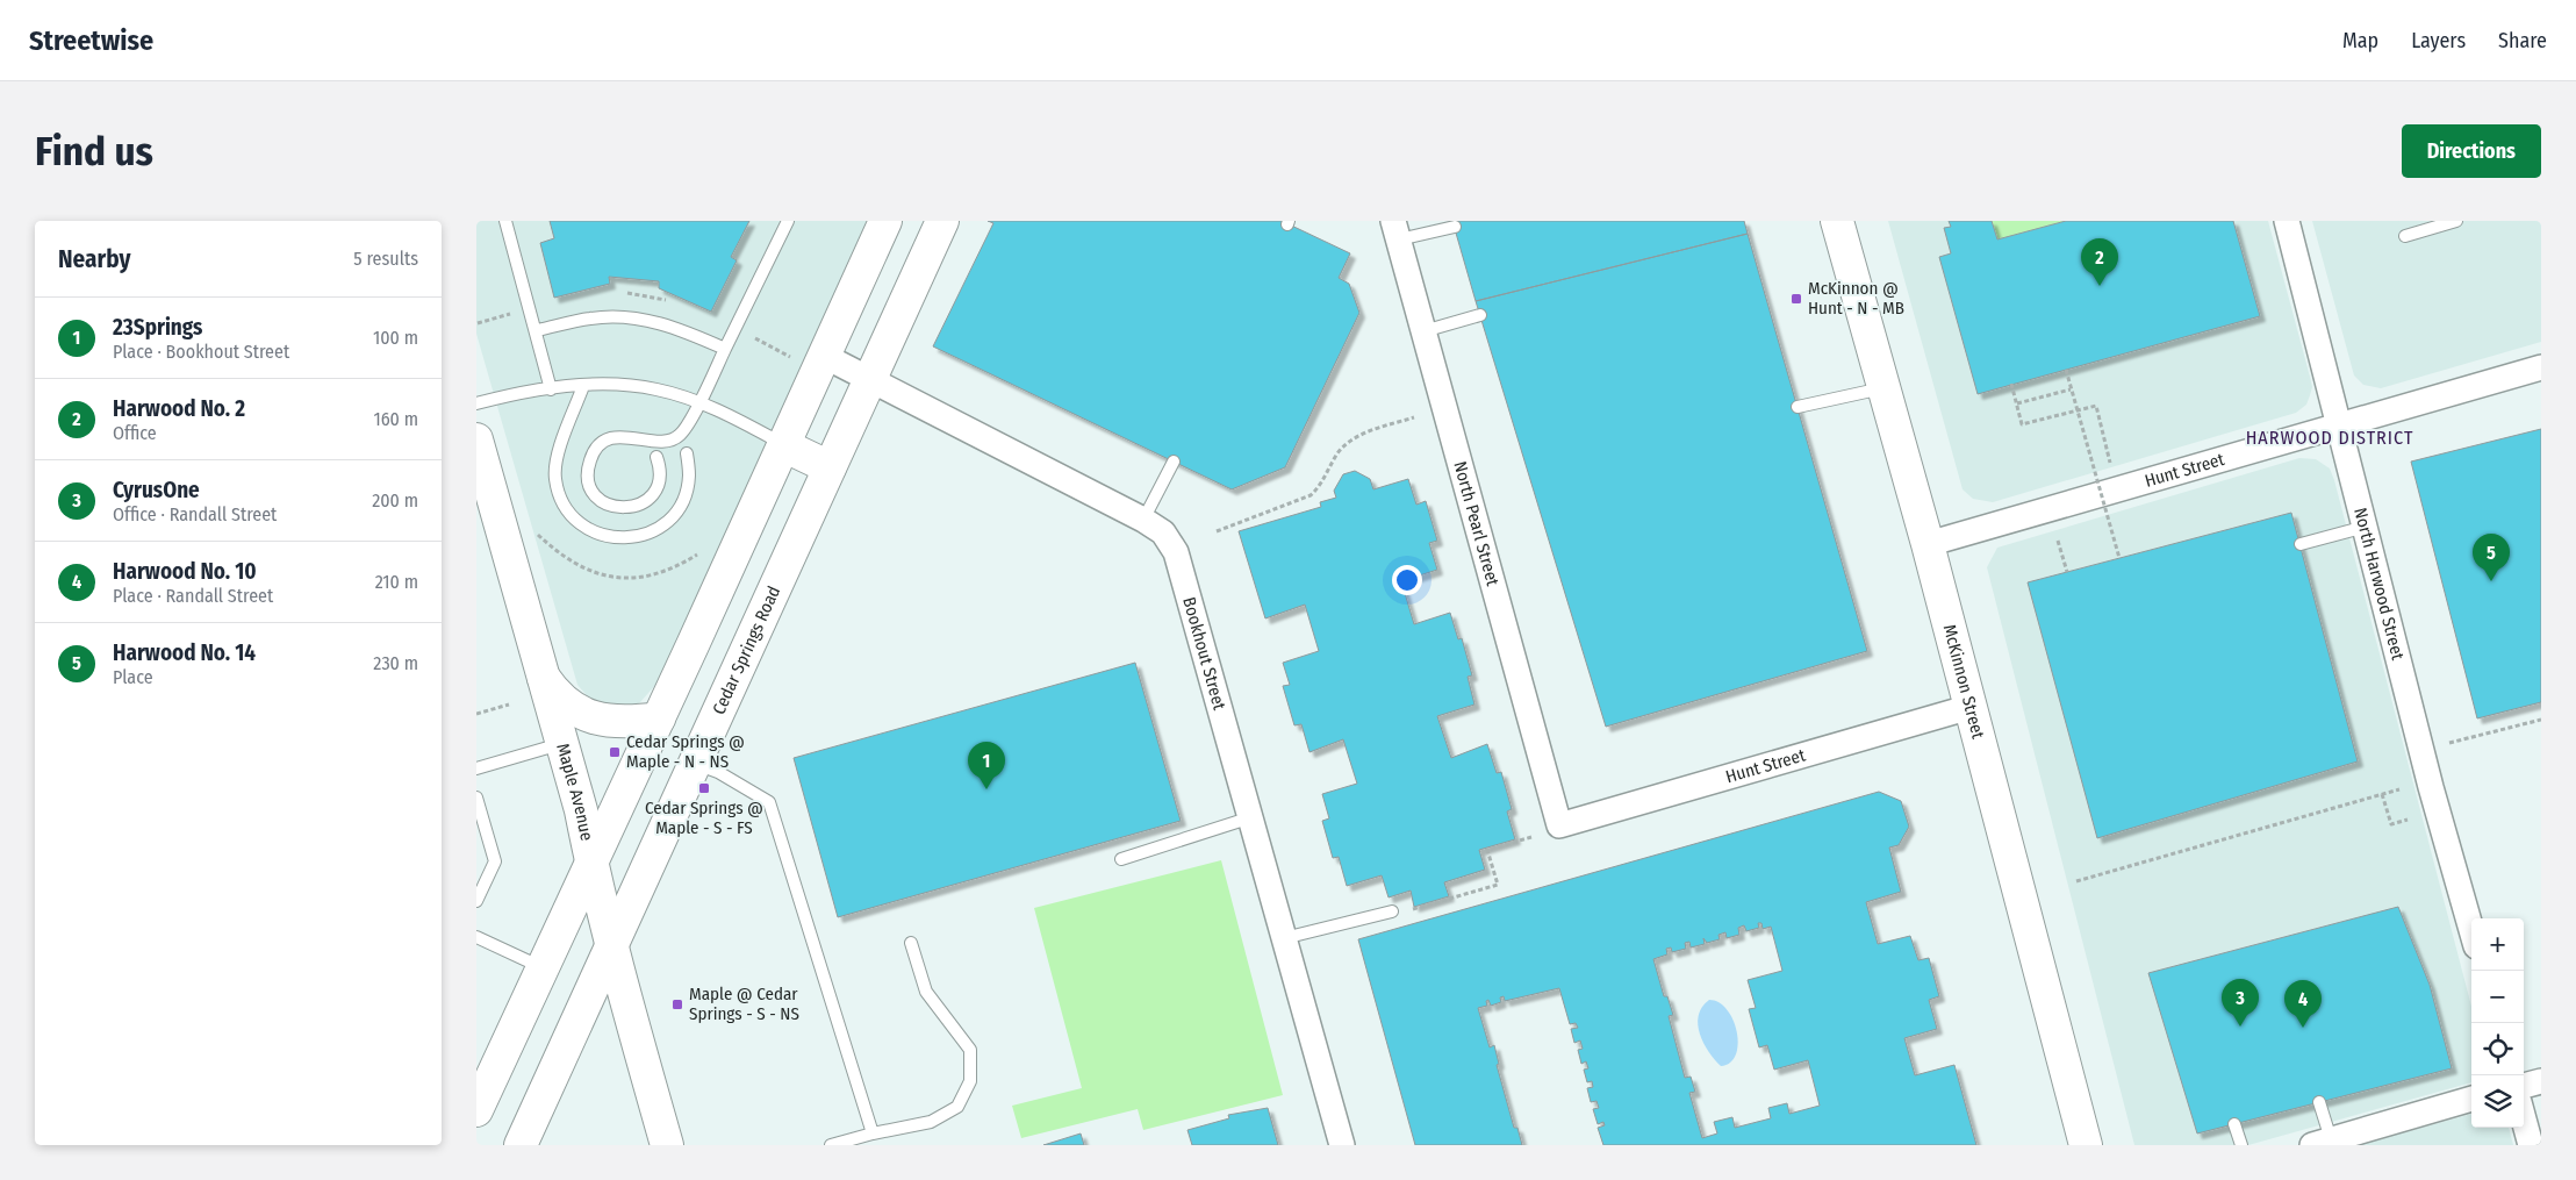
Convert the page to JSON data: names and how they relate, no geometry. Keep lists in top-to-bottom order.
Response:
{
  "streets": {
    "main road": ["Cedar Springs Road", "McKinnon Street", "Maple Avenue"],
    "street": [
      "Hunt Street",
      "North Pearl Street",
      "North Harwood Street",
      "Bookhout Street"
    ]
  },
  "crossings": [
    ["Hunt Street", "North Pearl Street"],
    ["Hunt Street", "North Harwood Street"],
    ["Hunt Street", "McKinnon Street"],
    ["Cedar Springs Road", "Bookhout Street"],
    ["Cedar Springs Road", "Maple Avenue"]
  ],
  "districts": ["HARWOOD DISTRICT"],
  "places": {
    "transit": [
      "McKinnon @ Hunt - N - MB",
      "Cedar Springs @ Maple - N - NS",
      "Cedar Springs @ Maple - S - FS",
      "Maple @ Cedar Springs - S - NS"
    ]
  },
  "page": {
    "header": "Streetwise",
    "nav": ["Map", "Layers", "Share"],
    "buttons": "Directions",
    "title": "Find us",
    "heading": ["Nearby", "5 results"],
    "pins": [
      "2",
      "5",
      "1",
      "3",
      "4"
    ],
    "list": [
      {
        "mark": "1",
        "name": "23Springs",
        "note": "Place · Bookhout Street",
        "value": "100 m"
      },
      {
        "mark": "2",
        "name": "Harwood No. 2",
        "note": "Office",
        "value": "160 m"
      },
      {
        "mark": "3",
        "name": "CyrusOne",
        "note": "Office · Randall Street",
        "value": "200 m"
      },
      {
        "mark": "4",
        "name": "Harwood No. 10",
        "note": "Place · Randall Street",
        "value": "210 m"
      },
      {
        "mark": "5",
        "name": "Harwood No. 14",
        "note": "Place",
        "value": "230 m"
      }
    ],
    "map_buttons": ["+", "−"]
  }
}
